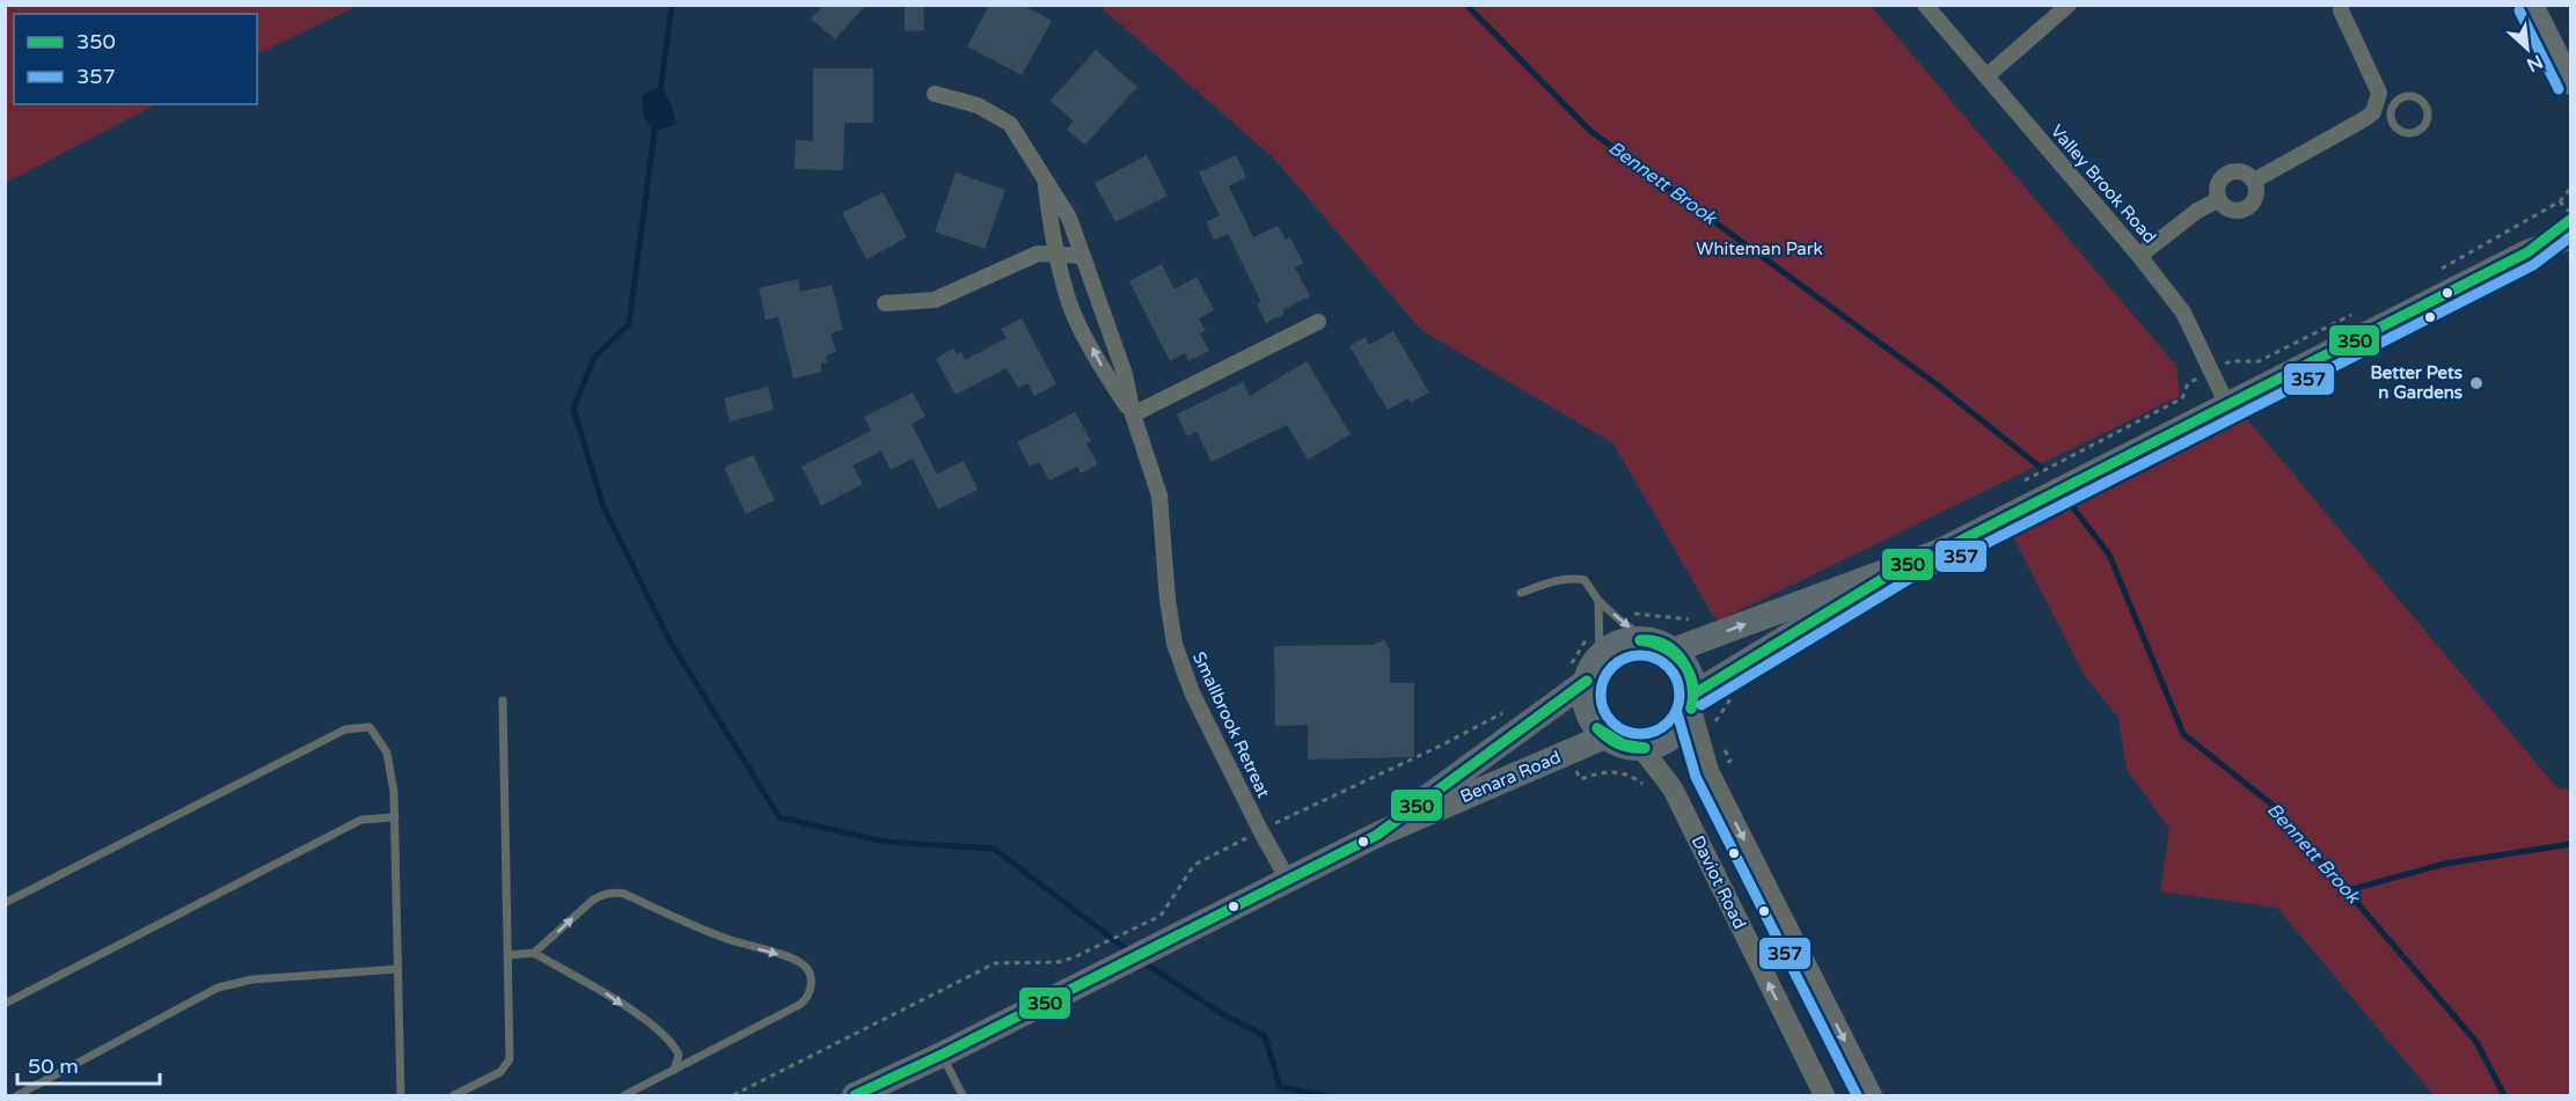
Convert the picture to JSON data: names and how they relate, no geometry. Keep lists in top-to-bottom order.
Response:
{
  "streets": {
    "main road": ["Benara Road"],
    "street": ["Valley Brook Road", "Smallbrook Retreat", "Daviot Road"]
  },
  "crossings": [
    ["Smallbrook Retreat", "Benara Road"],
    ["Benara Road", "Daviot Road"]
  ],
  "water": ["Bennett Brook"],
  "parks": ["Whiteman Park"],
  "places": ["Better Pets n Gardens"],
  "lines": ["transit line 357", "transit line 350"],
  "legend": ["350", "357"],
  "scale_bar": "50 m",
  "north": "bottom right"
}
